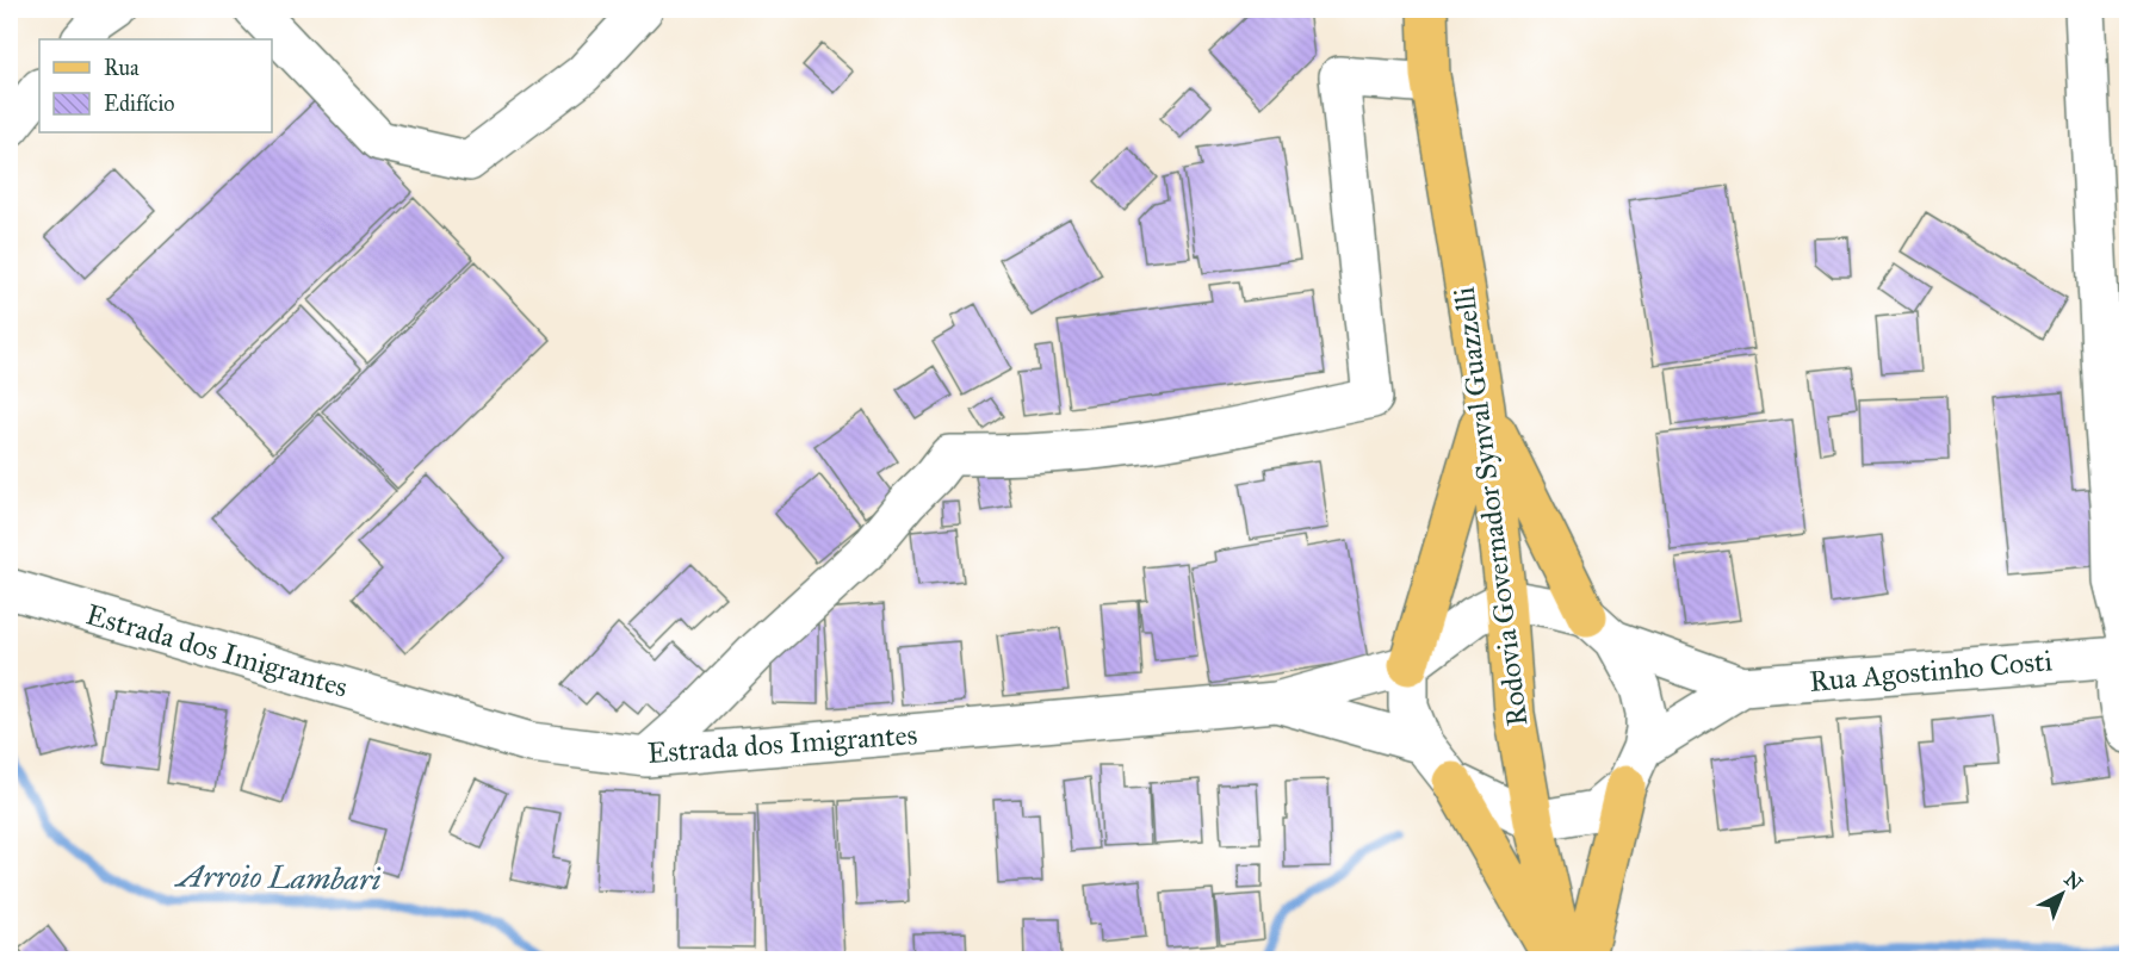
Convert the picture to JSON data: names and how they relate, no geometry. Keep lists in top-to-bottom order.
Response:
{
  "streets": {
    "main road": ["Rodovia Governador Synval Guazzelli"],
    "street": ["Estrada dos Imigrantes", "Rua Agostinho Costi"]
  },
  "crossings": [
    ["Rodovia Governador Synval Guazzelli", "Rua Agostinho Costi"]
  ],
  "water": ["Arroio Lambari"],
  "legend": ["Rua", "Edifício"],
  "north": "top right"
}
